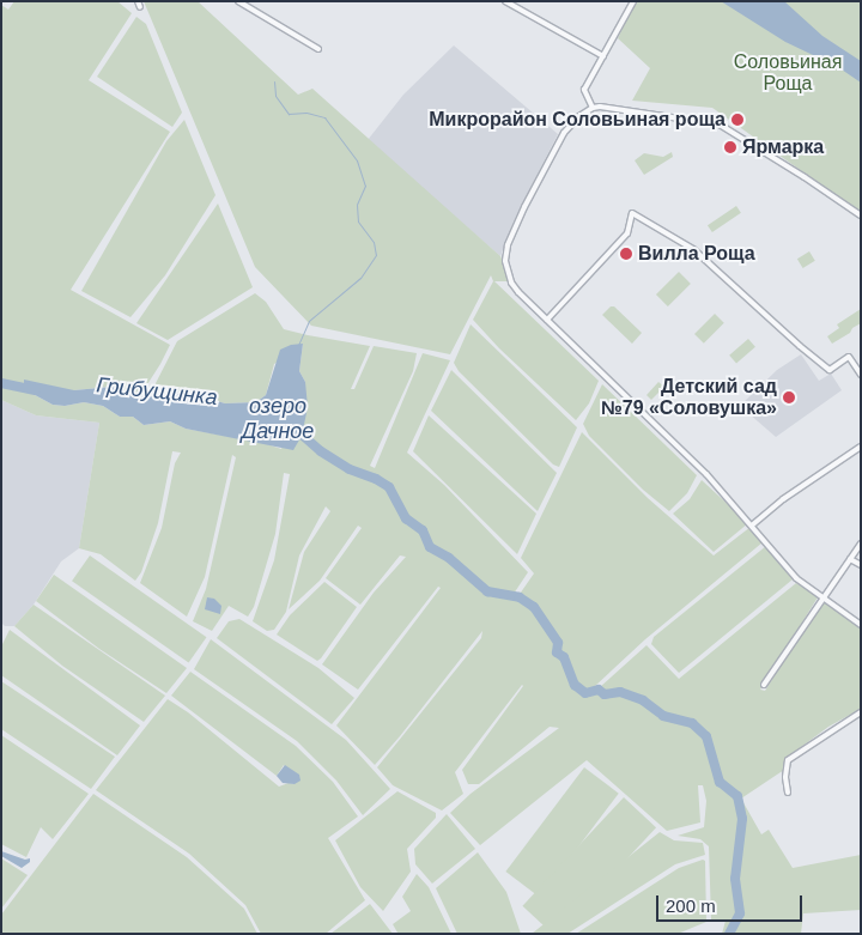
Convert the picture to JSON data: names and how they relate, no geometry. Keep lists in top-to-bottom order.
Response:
{
  "water": ["Грибущинка", "озеро Дачное"],
  "parks": ["Соловьиная Роща"],
  "places": [
    "Микрорайон Соловьиная роща",
    "Ярмарка",
    "Вилла Роща",
    "Детский сад №79 «Соловушка»"
  ],
  "scale_bar": "200 m"
}
